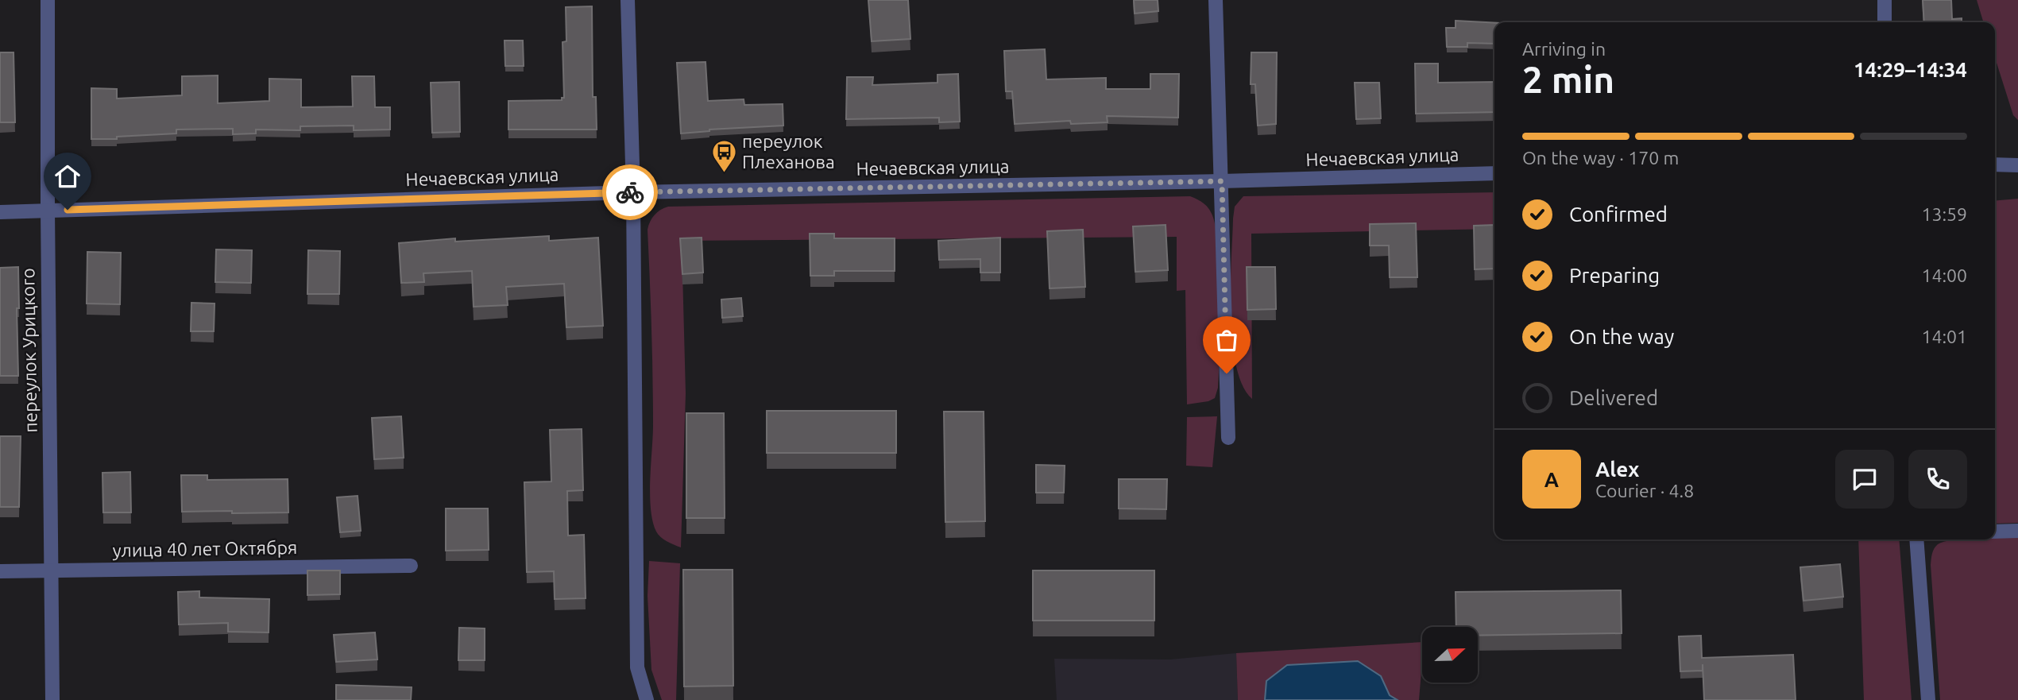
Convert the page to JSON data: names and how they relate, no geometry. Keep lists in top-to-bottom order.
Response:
{
  "streets": {
    "street": ["Нечаевская улица", "переулок Урицкого", "улица 40 лет Октября"]
  },
  "crossings": [
    ["Нечаевская улица", "переулок Урицкого"],
    ["переулок Урицкого", "улица 40 лет Октября"]
  ],
  "places": {
    "bus stop": ["переулок Плеханова"]
  },
  "north": "right",
  "page": {
    "heading": ["2 min", "Arriving in", "14:29–14:34"],
    "panel": ["Alex", "Courier · 4.8"],
    "bar": "On the way · 170 m",
    "list": [
      ["Confirmed", "13:59"],
      ["Preparing", "14:00"],
      ["On the way", "14:01"],
      "Delivered"
    ],
    "round": "A"
  }
}
